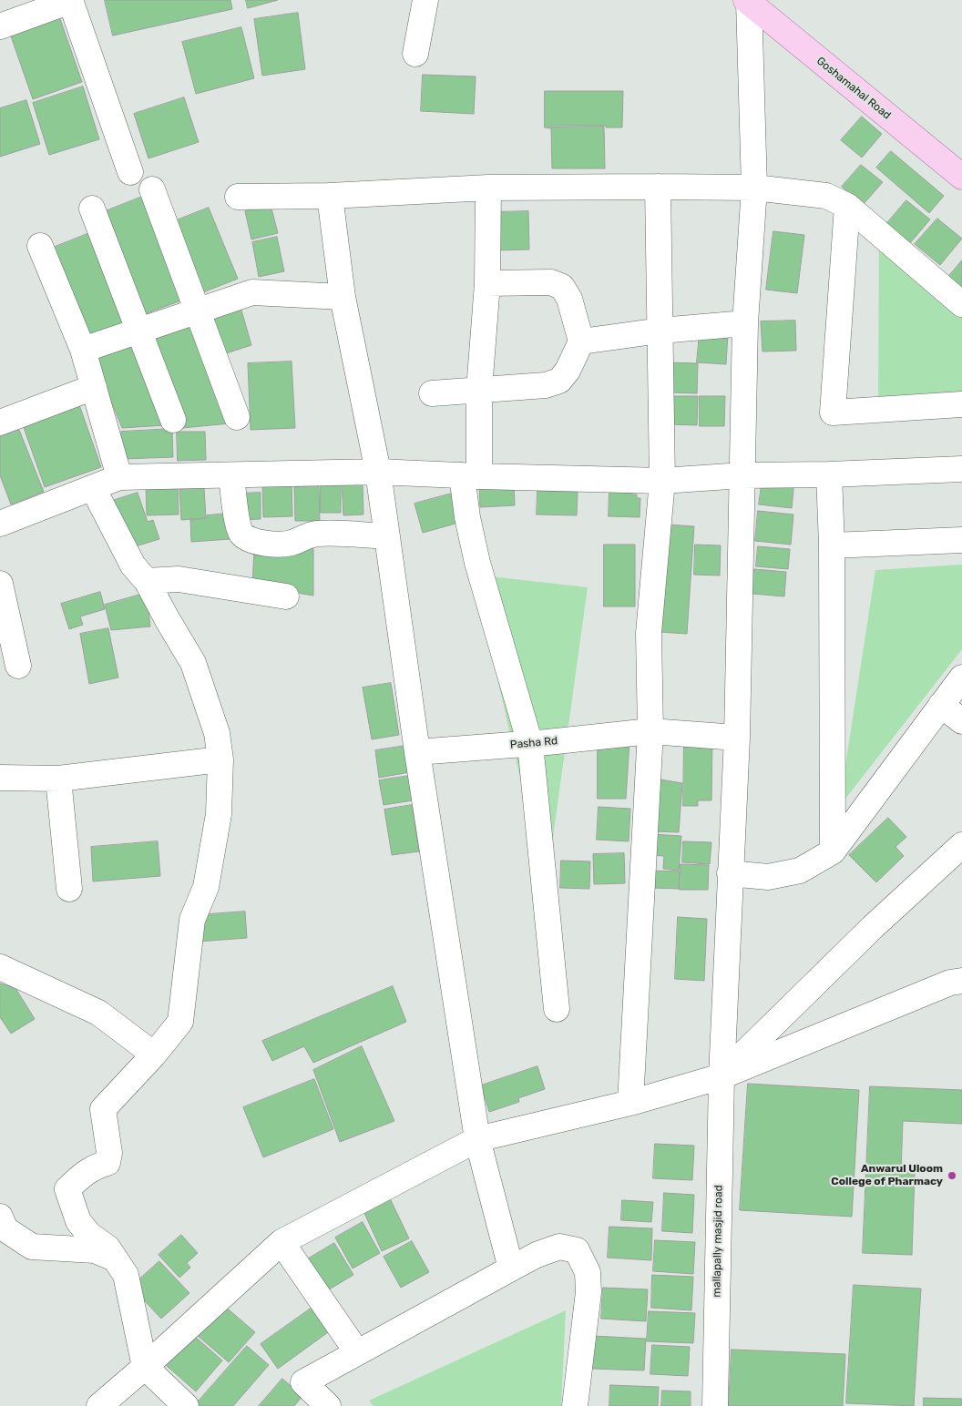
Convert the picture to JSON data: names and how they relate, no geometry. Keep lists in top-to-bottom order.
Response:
{
  "streets": {
    "main road": ["Goshamahal Road"],
    "street": ["Pasha Rd", "mallapally masjid road"]
  },
  "crossings": [
    ["Goshamahal Road", "mallapally masjid road"],
    ["Pasha Rd", "mallapally masjid road"]
  ],
  "places": ["Anwarul Uloom College of Pharmacy"]
}
